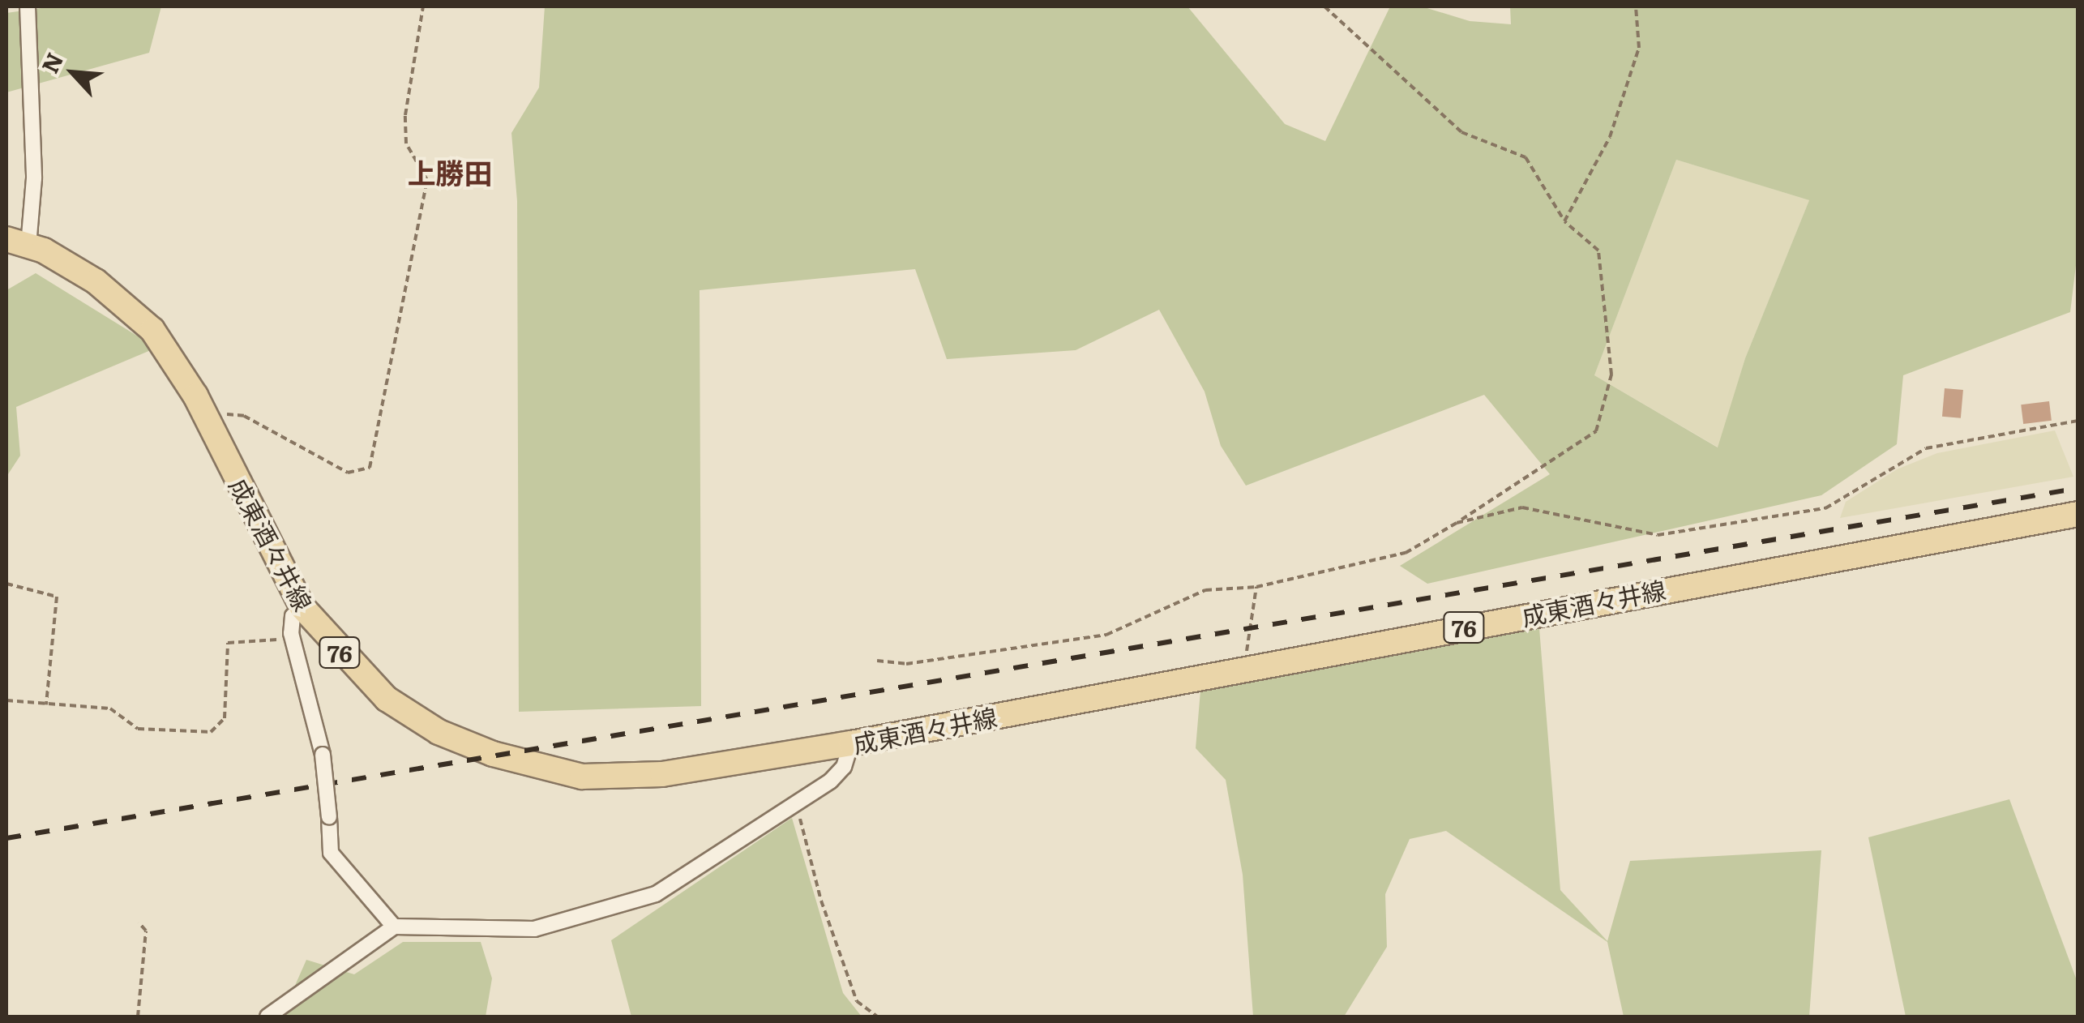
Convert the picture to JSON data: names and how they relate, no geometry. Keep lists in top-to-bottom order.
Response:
{
  "streets": {
    "main road": ["成東酒々井線", "76"]
  },
  "districts": ["上勝田"],
  "north": "top left"
}
